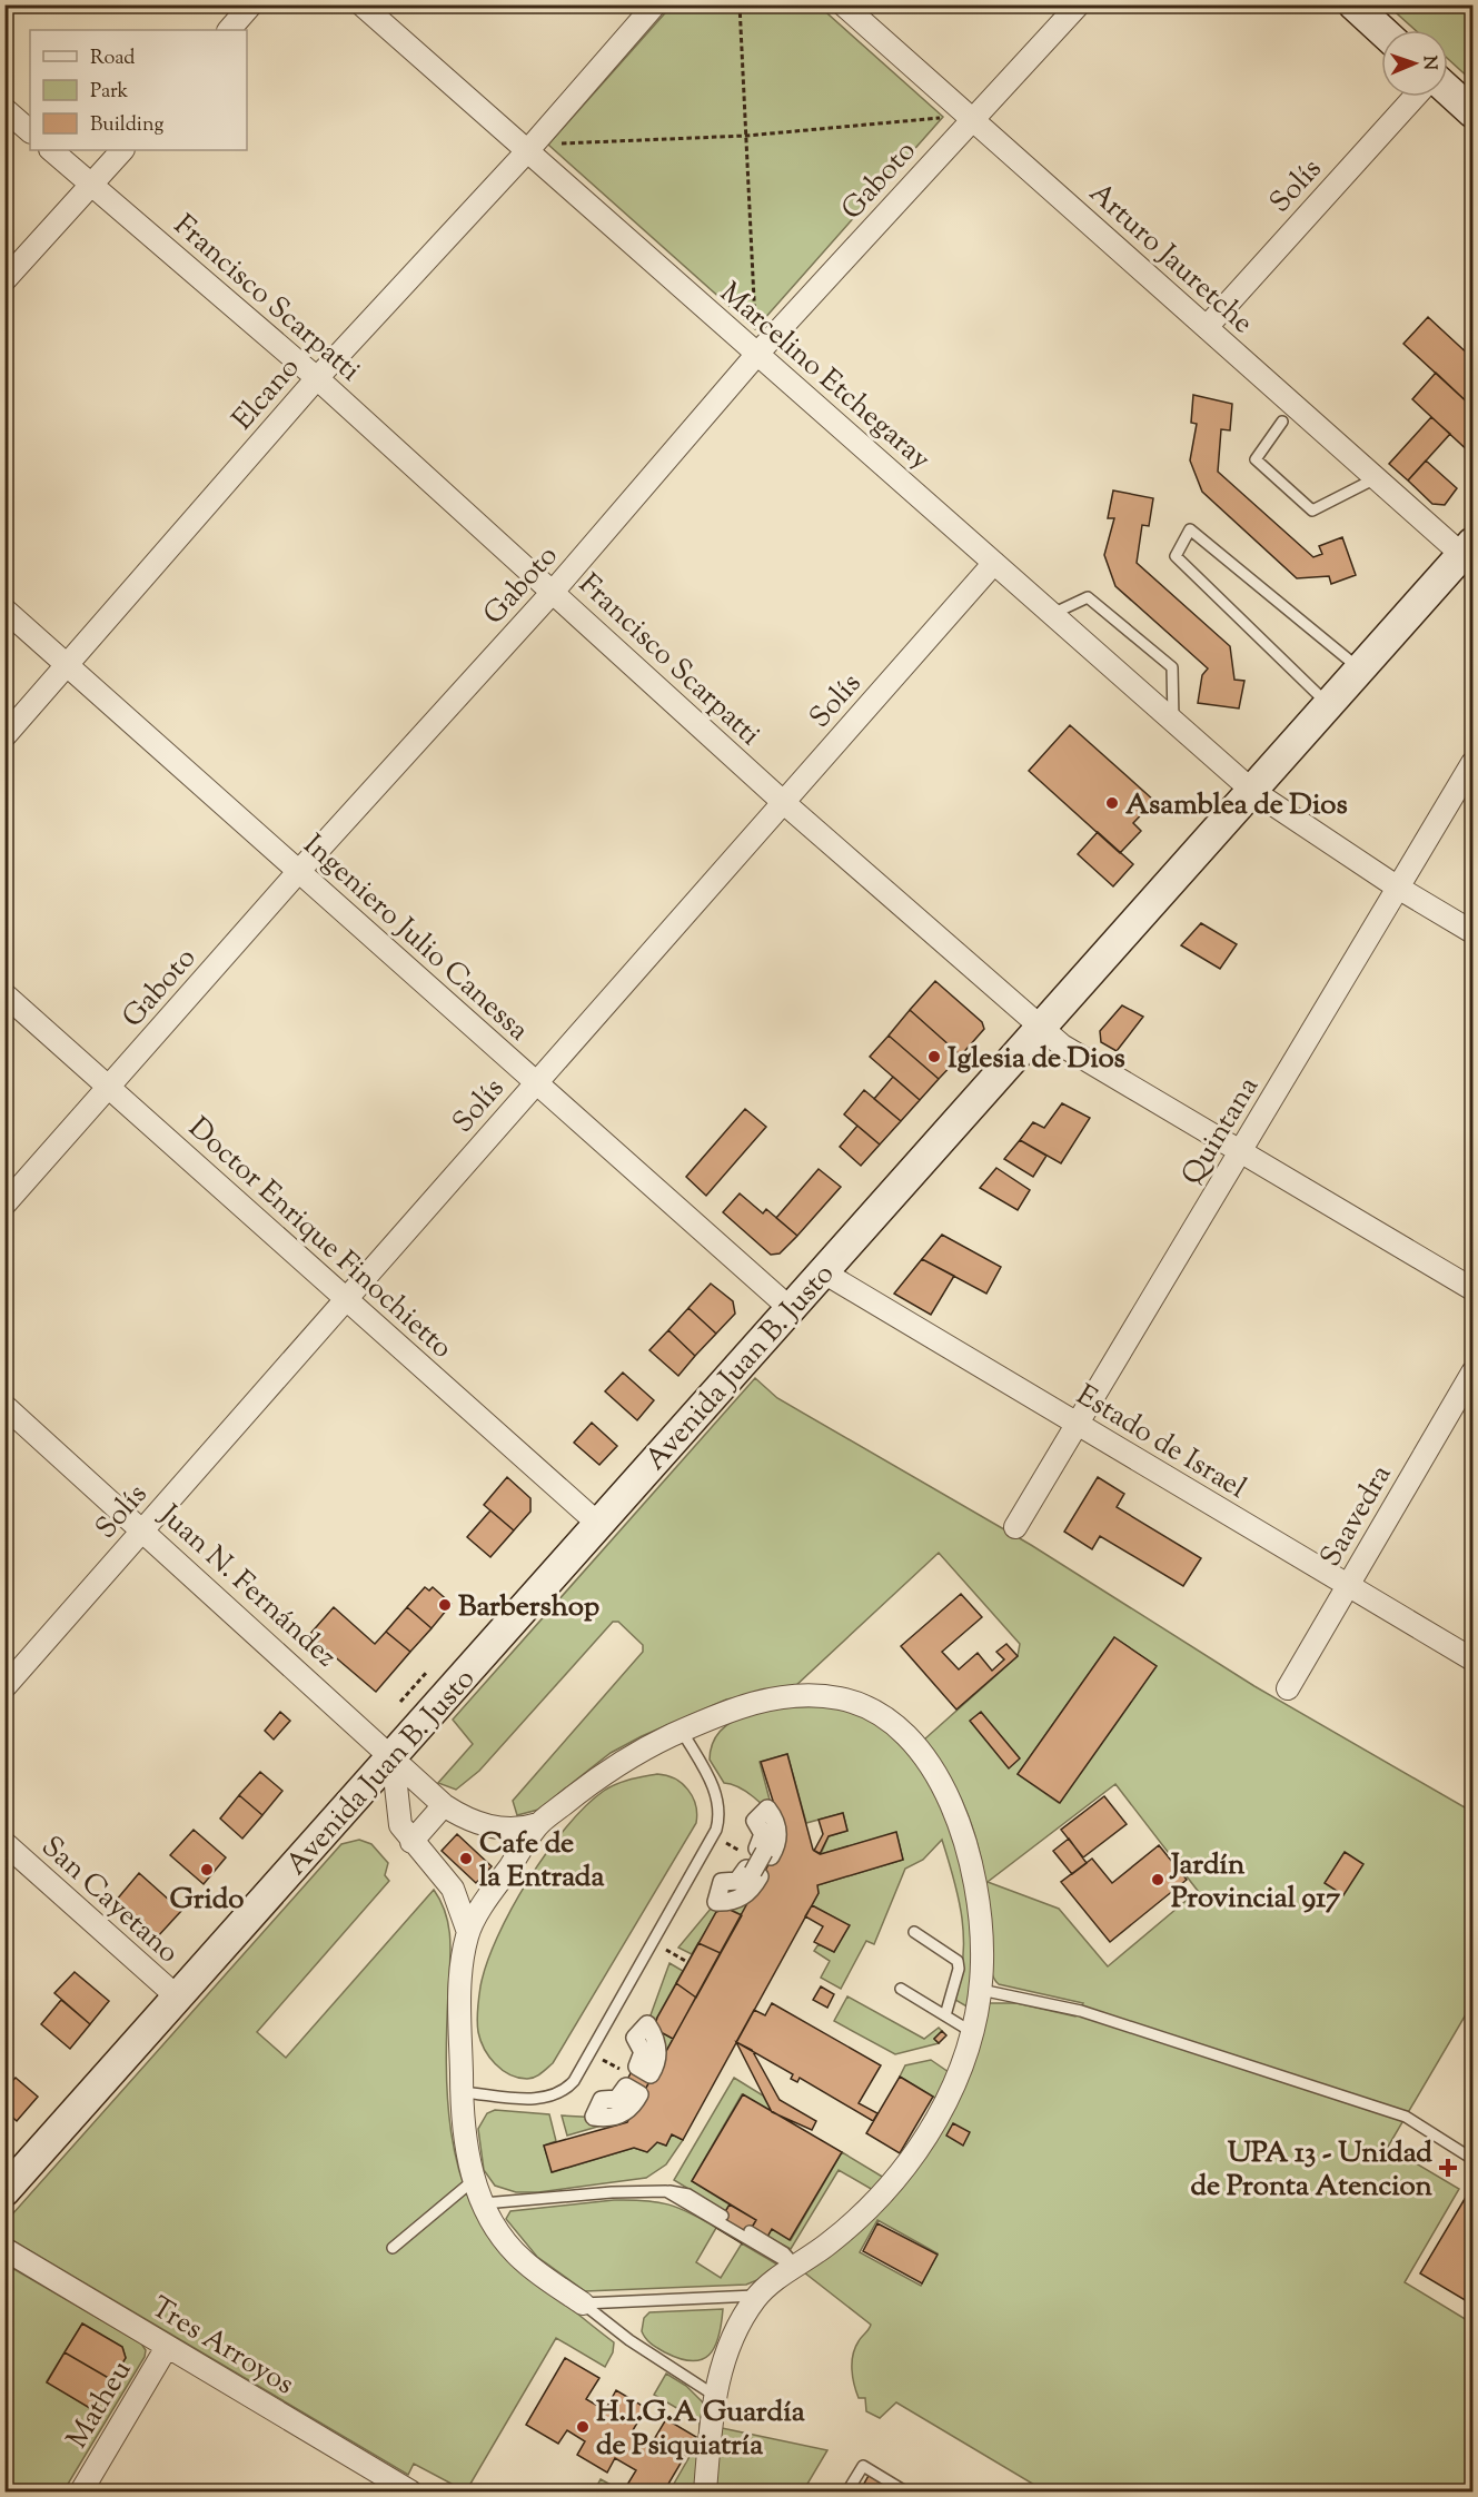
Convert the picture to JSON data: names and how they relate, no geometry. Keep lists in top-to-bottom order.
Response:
{
  "streets": {
    "main road": ["Avenida Juan B. Justo"],
    "street": [
      "Gaboto",
      "Solís",
      "Arturo Jauretche",
      "Francisco Scarpatti",
      "Marcelino Etchegaray",
      "Elcano",
      "Ingeniero Julio Canessa",
      "Quintana",
      "Doctor Enrique Finochietto",
      "Estado de Israel",
      "Saavedra",
      "Juan N. Fernández",
      "San Cayetano",
      "Tres Arroyos",
      "Matheu"
    ]
  },
  "crossings": [
    ["Gaboto", "Arturo Jauretche"],
    ["Gaboto", "Francisco Scarpatti"],
    ["Gaboto", "Marcelino Etchegaray"],
    ["Gaboto", "Ingeniero Julio Canessa"],
    ["Gaboto", "Doctor Enrique Finochietto"],
    ["Solís", "Arturo Jauretche"],
    ["Solís", "Francisco Scarpatti"],
    ["Solís", "Marcelino Etchegaray"],
    ["Solís", "Ingeniero Julio Canessa"],
    ["Solís", "Doctor Enrique Finochietto"],
    ["Solís", "Juan N. Fernández"],
    ["Arturo Jauretche", "Avenida Juan B. Justo"],
    ["Francisco Scarpatti", "Elcano"],
    ["Francisco Scarpatti", "Quintana"],
    ["Francisco Scarpatti", "Avenida Juan B. Justo"],
    ["Marcelino Etchegaray", "Elcano"],
    ["Marcelino Etchegaray", "Quintana"],
    ["Marcelino Etchegaray", "Avenida Juan B. Justo"],
    ["Elcano", "Ingeniero Julio Canessa"],
    ["Ingeniero Julio Canessa", "Avenida Juan B. Justo"],
    ["Quintana", "Estado de Israel"],
    ["Doctor Enrique Finochietto", "Avenida Juan B. Justo"],
    ["Avenida Juan B. Justo", "Estado de Israel"],
    ["Avenida Juan B. Justo", "Juan N. Fernández"],
    ["Avenida Juan B. Justo", "San Cayetano"],
    ["Estado de Israel", "Saavedra"],
    ["Tres Arroyos", "Matheu"]
  ],
  "places": {
    "other": [
      "Asamblea de Dios",
      "Iglesia de Dios",
      "Barbershop",
      "Cafe de la Entrada",
      "Grido",
      "Jardín Provincial 917",
      "H.I.G.A Guardía de Psiquiatría"
    ],
    "health": ["UPA 13 - Unidad de Pronta Atencion"]
  },
  "legend": ["Road", "Park", "Building"],
  "north": "right"
}
